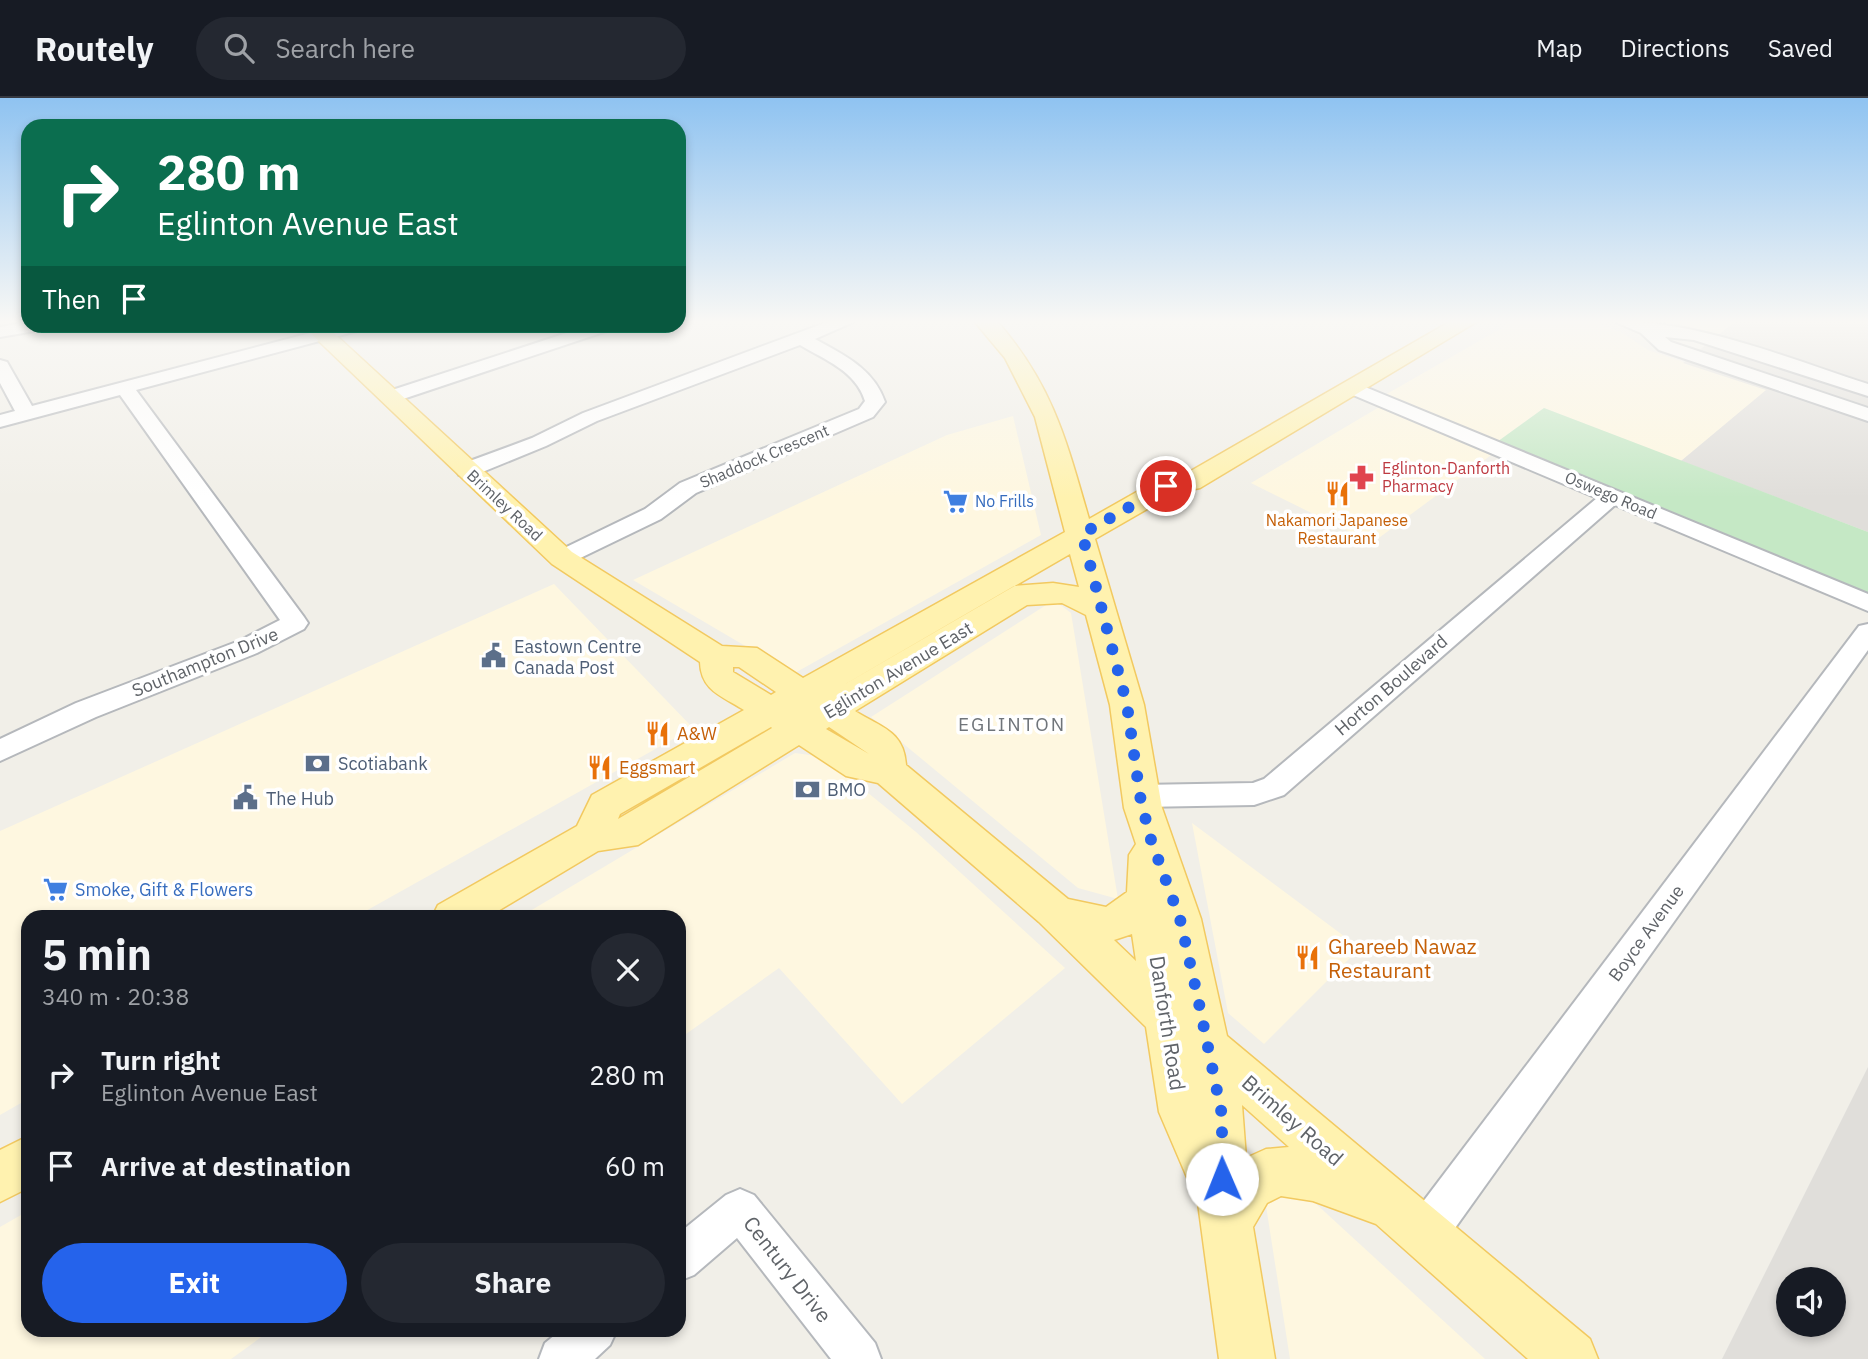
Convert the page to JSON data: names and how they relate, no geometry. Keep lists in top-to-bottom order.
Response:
{
  "streets": {
    "main road": ["Brimley Road", "Eglinton Avenue East", "Danforth Road"],
    "street": [
      "Shaddock Crescent",
      "Oswego Road",
      "Southampton Drive",
      "Horton Boulevard",
      "Boyce Avenue",
      "Century Drive"
    ]
  },
  "crossings": [
    ["Shaddock Crescent", "Brimley Road"],
    ["Oswego Road", "Eglinton Avenue East"],
    ["Oswego Road", "Horton Boulevard"],
    ["Brimley Road", "Eglinton Avenue East"],
    ["Brimley Road", "Boyce Avenue"],
    ["Brimley Road", "Danforth Road"],
    ["Eglinton Avenue East", "Danforth Road"],
    ["Horton Boulevard", "Danforth Road"]
  ],
  "districts": ["EGLINTON"],
  "places": {
    "pharmacy": ["Eglinton-Danforth Pharmacy"],
    "restaurant": [
      "Nakamori Japanese Restaurant",
      "A&W",
      "Eggsmart",
      "Ghareeb Nawaz Restaurant"
    ],
    "supermarket": ["No Frills", "Smoke, Gift & Flowers"],
    "public building": ["Eastown Centre Canada Post", "The Hub"],
    "bank": ["Scotiabank", "BMO"]
  },
  "page": {
    "header": "Routely",
    "search": "Search here",
    "nav": ["Map", "Directions", "Saved"],
    "turn": ["280 m", "Eglinton Avenue East"],
    "then": "Then",
    "heading": ["5 min", "340 m · 20:38"],
    "list": [
      {
        "name": "Turn right",
        "note": "Eglinton Avenue East",
        "value": "280 m"
      },
      {
        "name": "Arrive at destination",
        "value": "60 m"
      }
    ],
    "buttons": ["Exit", "Share"]
  }
}
